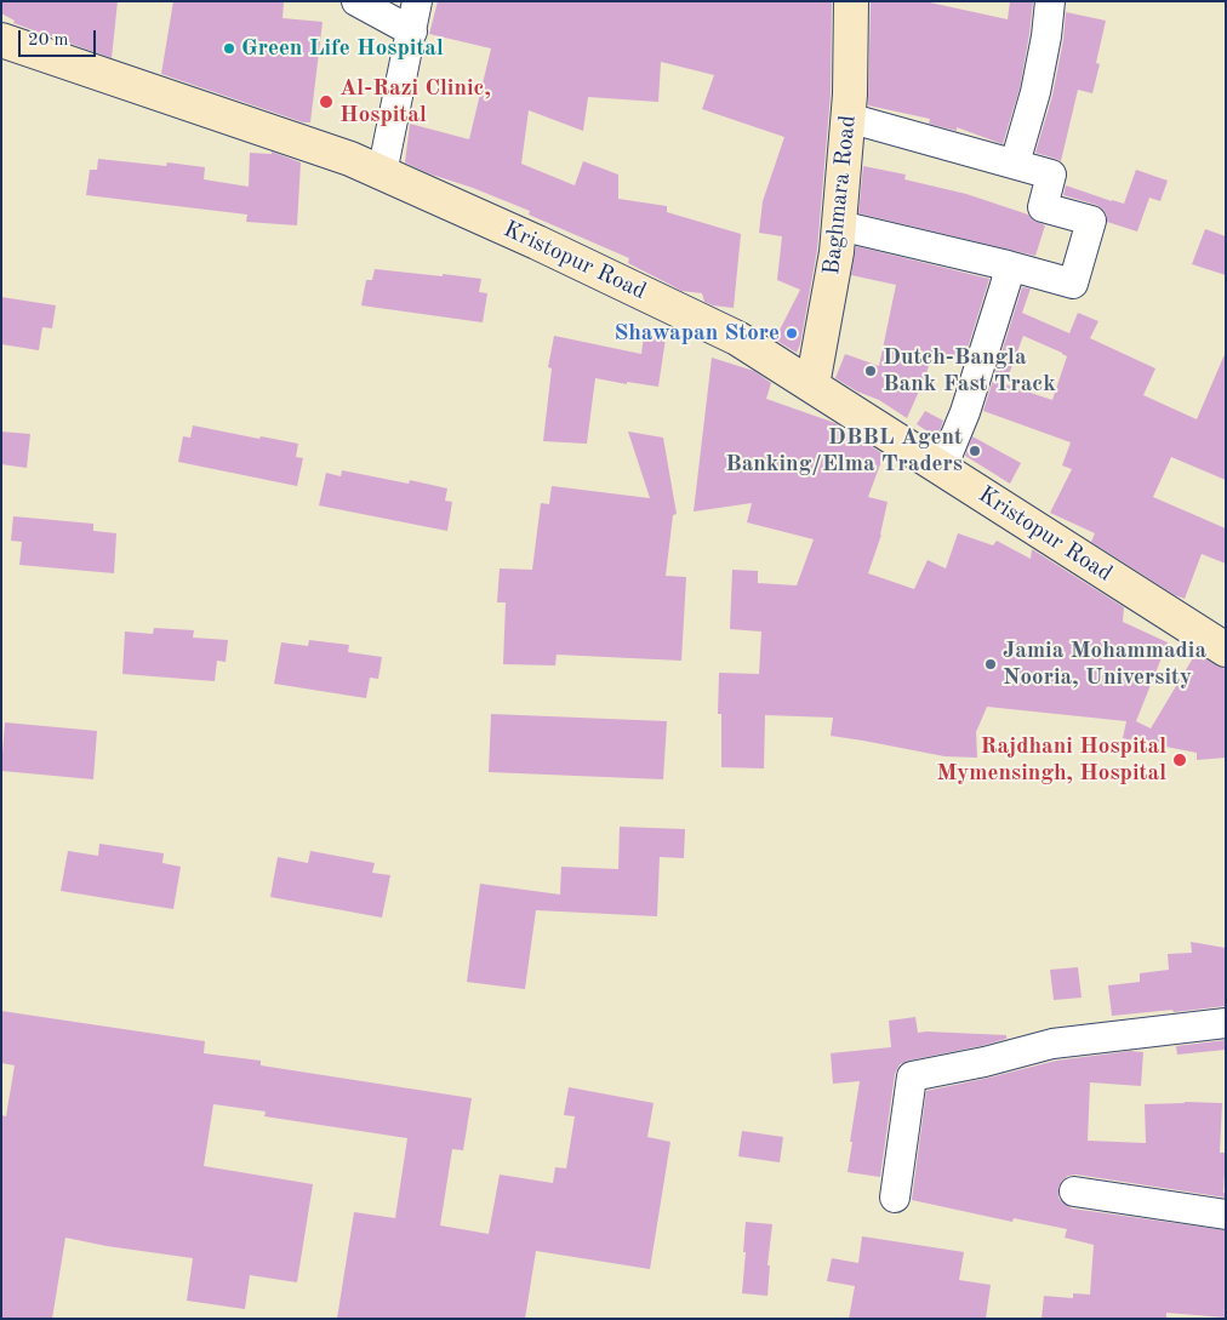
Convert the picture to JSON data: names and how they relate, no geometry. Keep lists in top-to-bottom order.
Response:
{
  "streets": {
    "main road": ["Baghmara Road", "Kristopur Road"]
  },
  "crossings": [
    ["Baghmara Road", "Kristopur Road"]
  ],
  "places": [
    "Green Life Hospital",
    "Al-Razi Clinic, Hospital",
    "Shawapan Store",
    "Dutch-Bangla Bank Fast Track",
    "DBBL Agent Banking/Elma Traders",
    "Jamia Mohammadia Nooria, University",
    "Rajdhani Hospital Mymensingh, Hospital"
  ],
  "scale_bar": "20 m"
}
